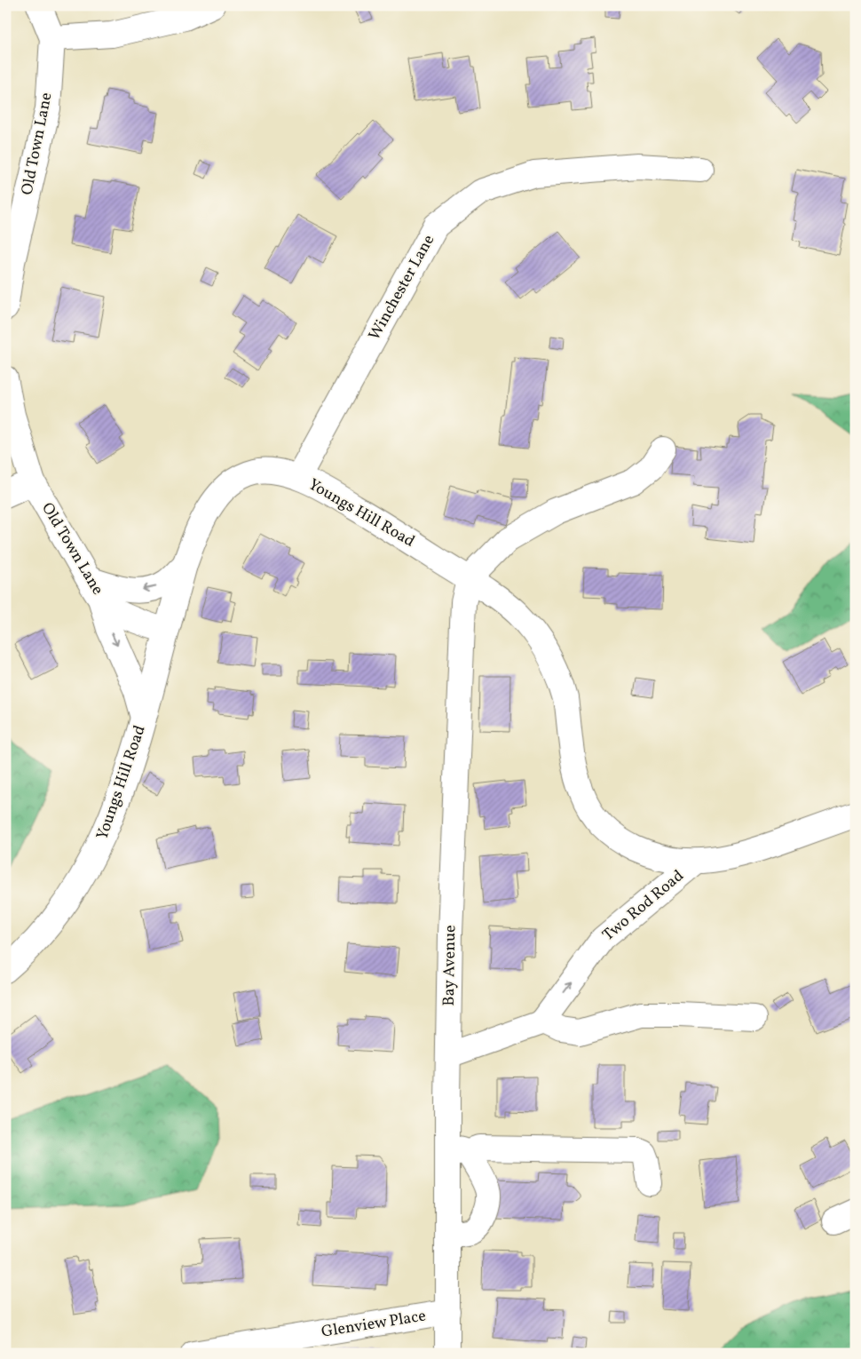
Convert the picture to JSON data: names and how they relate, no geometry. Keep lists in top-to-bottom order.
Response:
{
  "streets": {
    "street": [
      "Old Town Lane",
      "Winchester Lane",
      "Youngs Hill Road",
      "Two Rod Road",
      "Bay Avenue",
      "Glenview Place"
    ]
  },
  "crossings": [
    ["Old Town Lane", "Youngs Hill Road"],
    ["Winchester Lane", "Youngs Hill Road"],
    ["Youngs Hill Road", "Two Rod Road"],
    ["Youngs Hill Road", "Bay Avenue"],
    ["Bay Avenue", "Glenview Place"]
  ],
  "one_way": ["Two Rod Road"]
}
